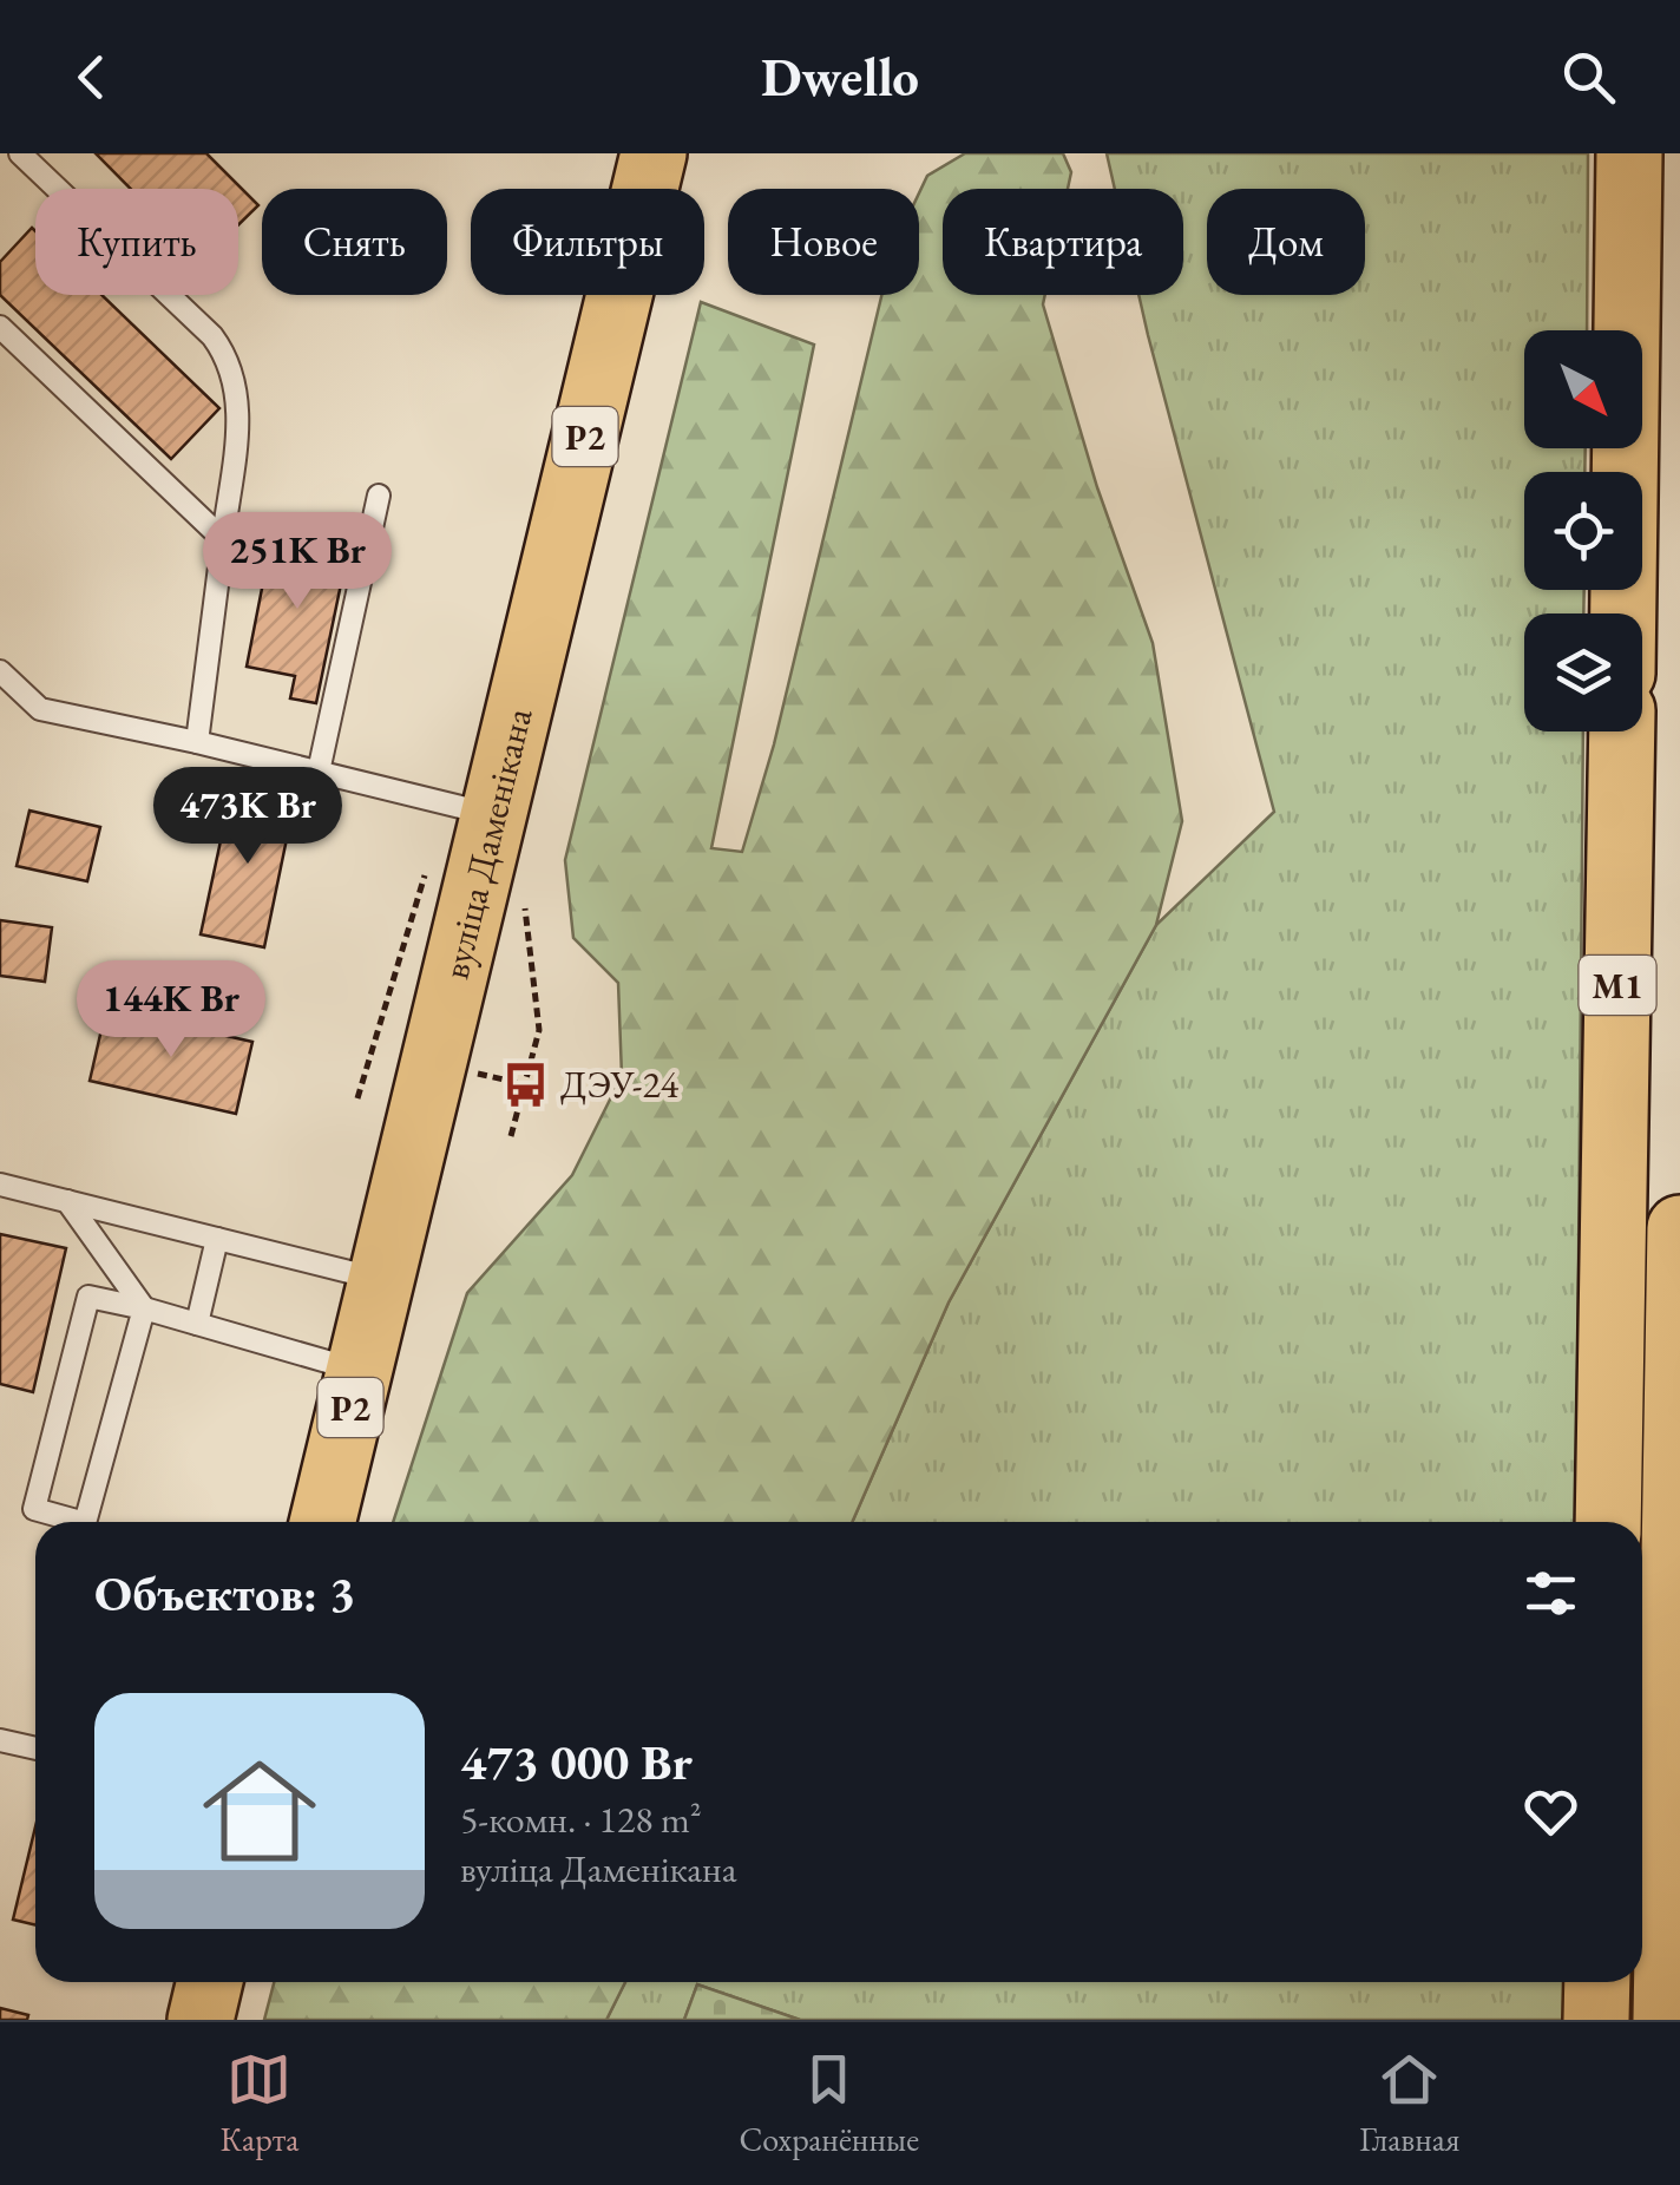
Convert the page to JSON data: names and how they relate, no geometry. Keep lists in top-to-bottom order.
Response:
{
  "streets": {
    "main road": ["Р2", "вуліца Даменікана", "М1"]
  },
  "places": {
    "bus stop": ["ДЭУ-24"]
  },
  "north": "bottom right",
  "page": {
    "header": "Dwello",
    "chip": [
      "Купить",
      "Снять",
      "Фильтры",
      "Новое",
      "Квартира",
      "Дом"
    ],
    "price": ["251K Br", "473K Br", "144K Br"],
    "heading": "Объектов: 3",
    "list": [
      {
        "name": "473 000 Br",
        "note": "5-комн. · 128 m² · вуліца Даменікана"
      }
    ],
    "tabs": ["Карта", "Сохранённые", "Главная"]
  }
}
